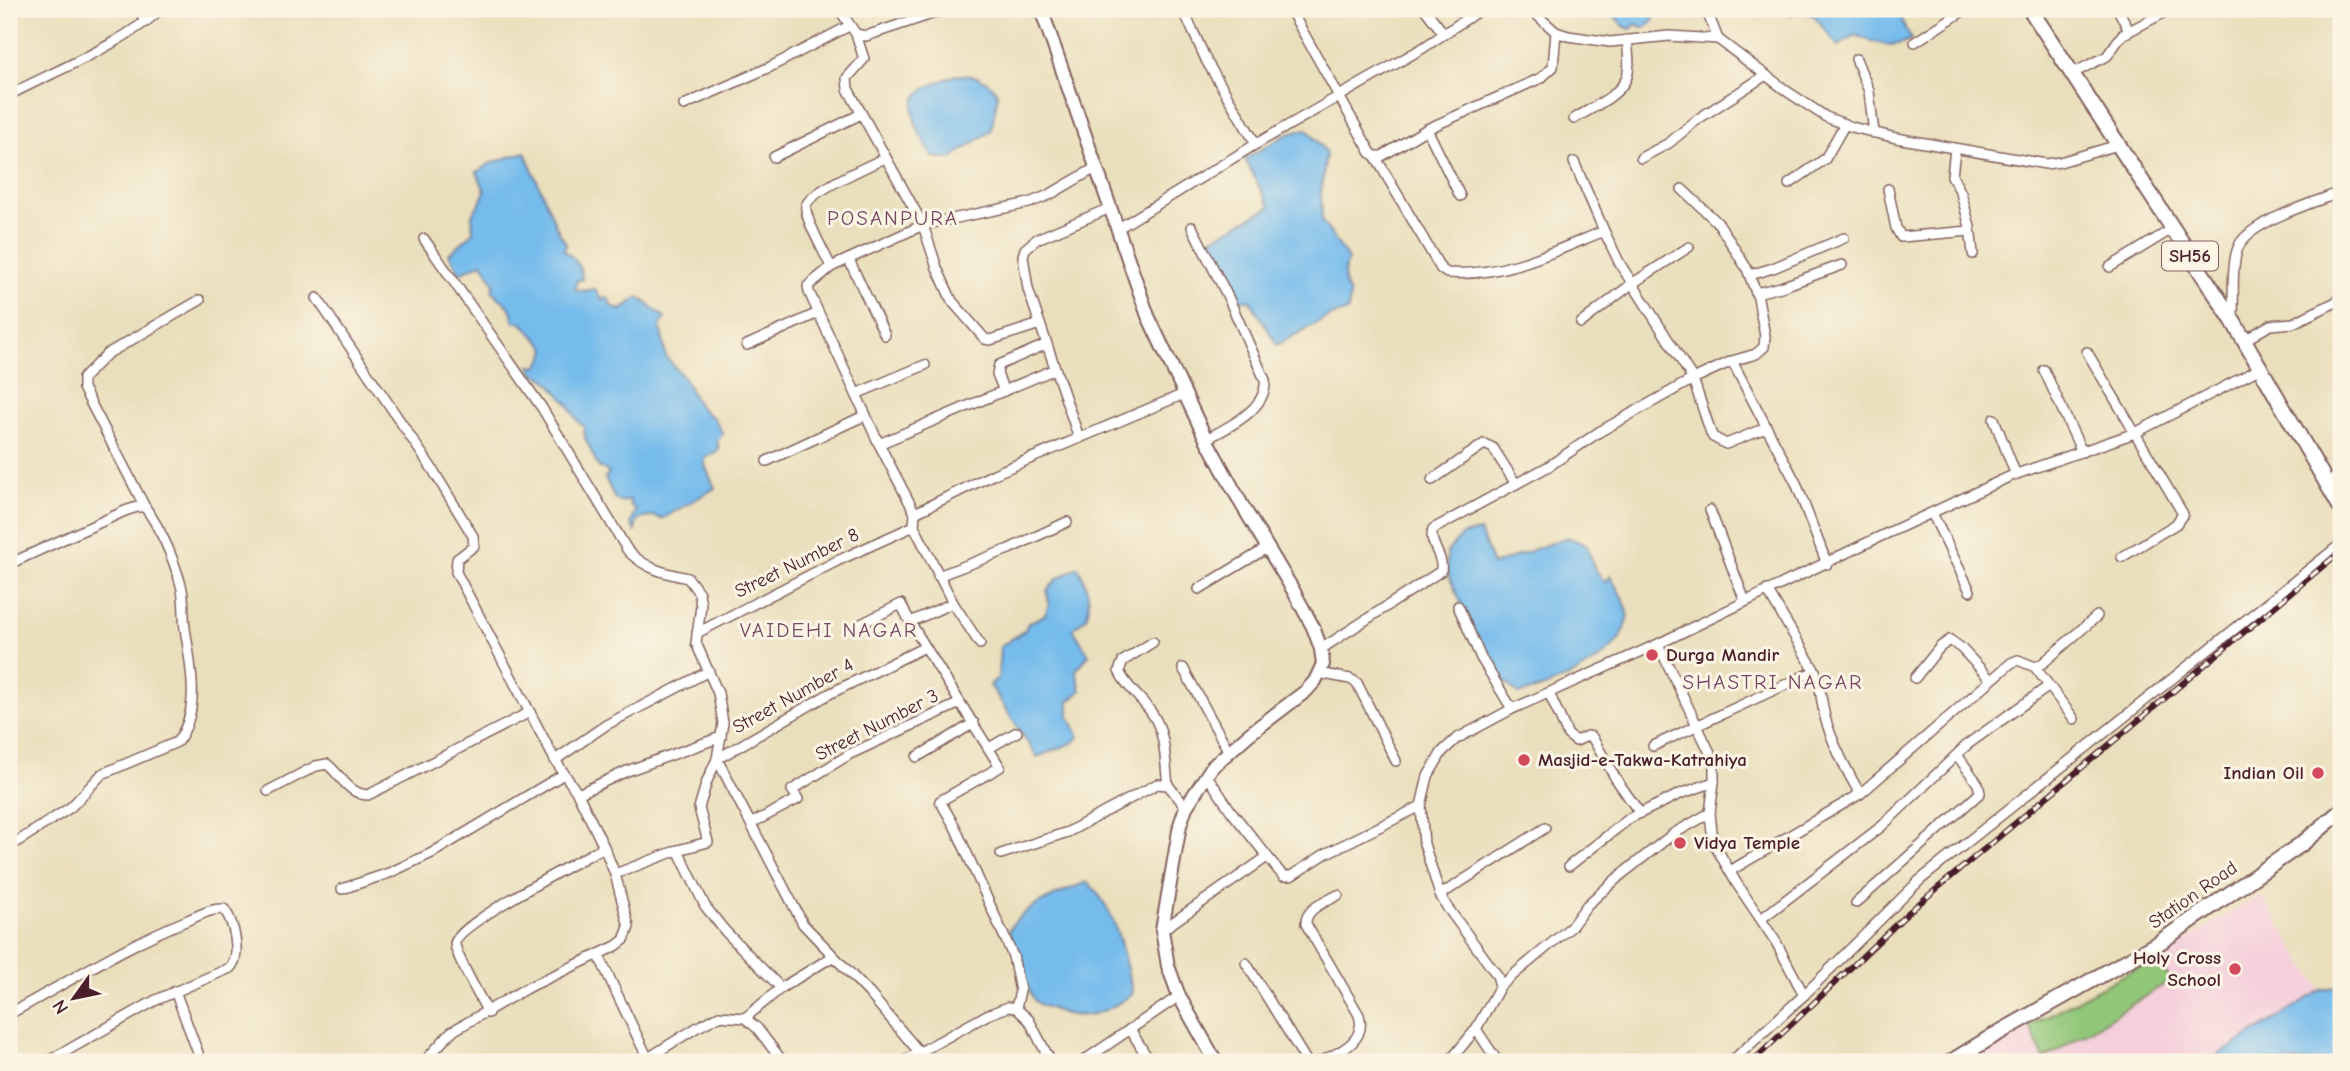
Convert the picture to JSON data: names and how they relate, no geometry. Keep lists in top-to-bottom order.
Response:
{
  "streets": {
    "main road": ["SH56", "Station Road"],
    "street": ["Street Number 8", "Street Number 4", "Street Number 3"]
  },
  "districts": ["POSANPURA", "VAIDEHI NAGAR", "SHASTRI NAGAR"],
  "places": [
    "Durga Mandir",
    "Masjid-e-Takwa-Katrahiya",
    "Indian Oil",
    "Vidya Temple",
    "Holy Cross School"
  ],
  "north": "bottom left"
}
